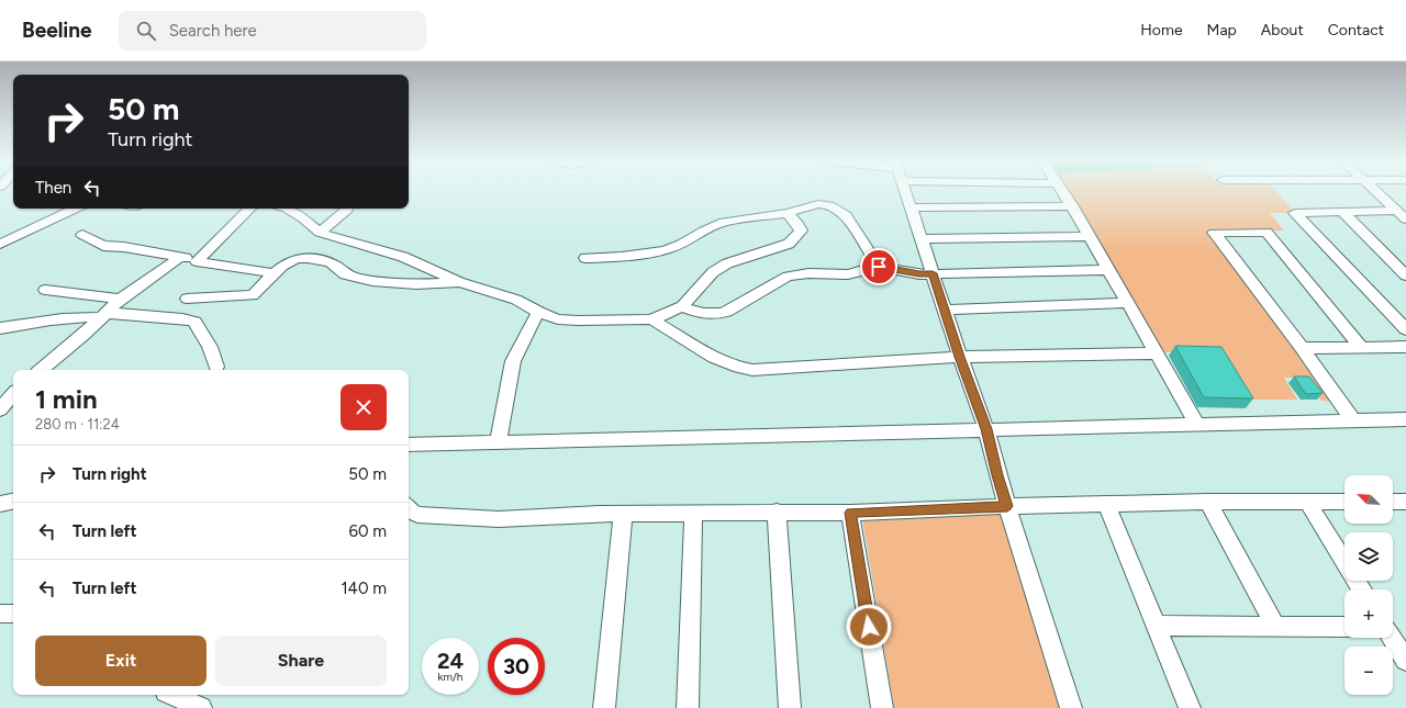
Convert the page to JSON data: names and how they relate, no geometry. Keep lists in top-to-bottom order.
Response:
{
  "north": "top left",
  "page": {
    "header": "Beeline",
    "search": "Search here",
    "nav": [
      "Home",
      "Map",
      "About",
      "Contact"
    ],
    "turn": ["50 m", "Turn right"],
    "then": "Then",
    "heading": ["1 min", "280 m · 11:24"],
    "list": [
      {
        "name": "Turn right",
        "value": "50 m"
      },
      {
        "name": "Turn left",
        "value": "60 m"
      },
      {
        "name": "Turn left",
        "value": "140 m"
      }
    ],
    "map_buttons": ["+", "−"],
    "buttons": ["Exit", "Share"],
    "speed": "24 km/h",
    "limit": "30"
  }
}
